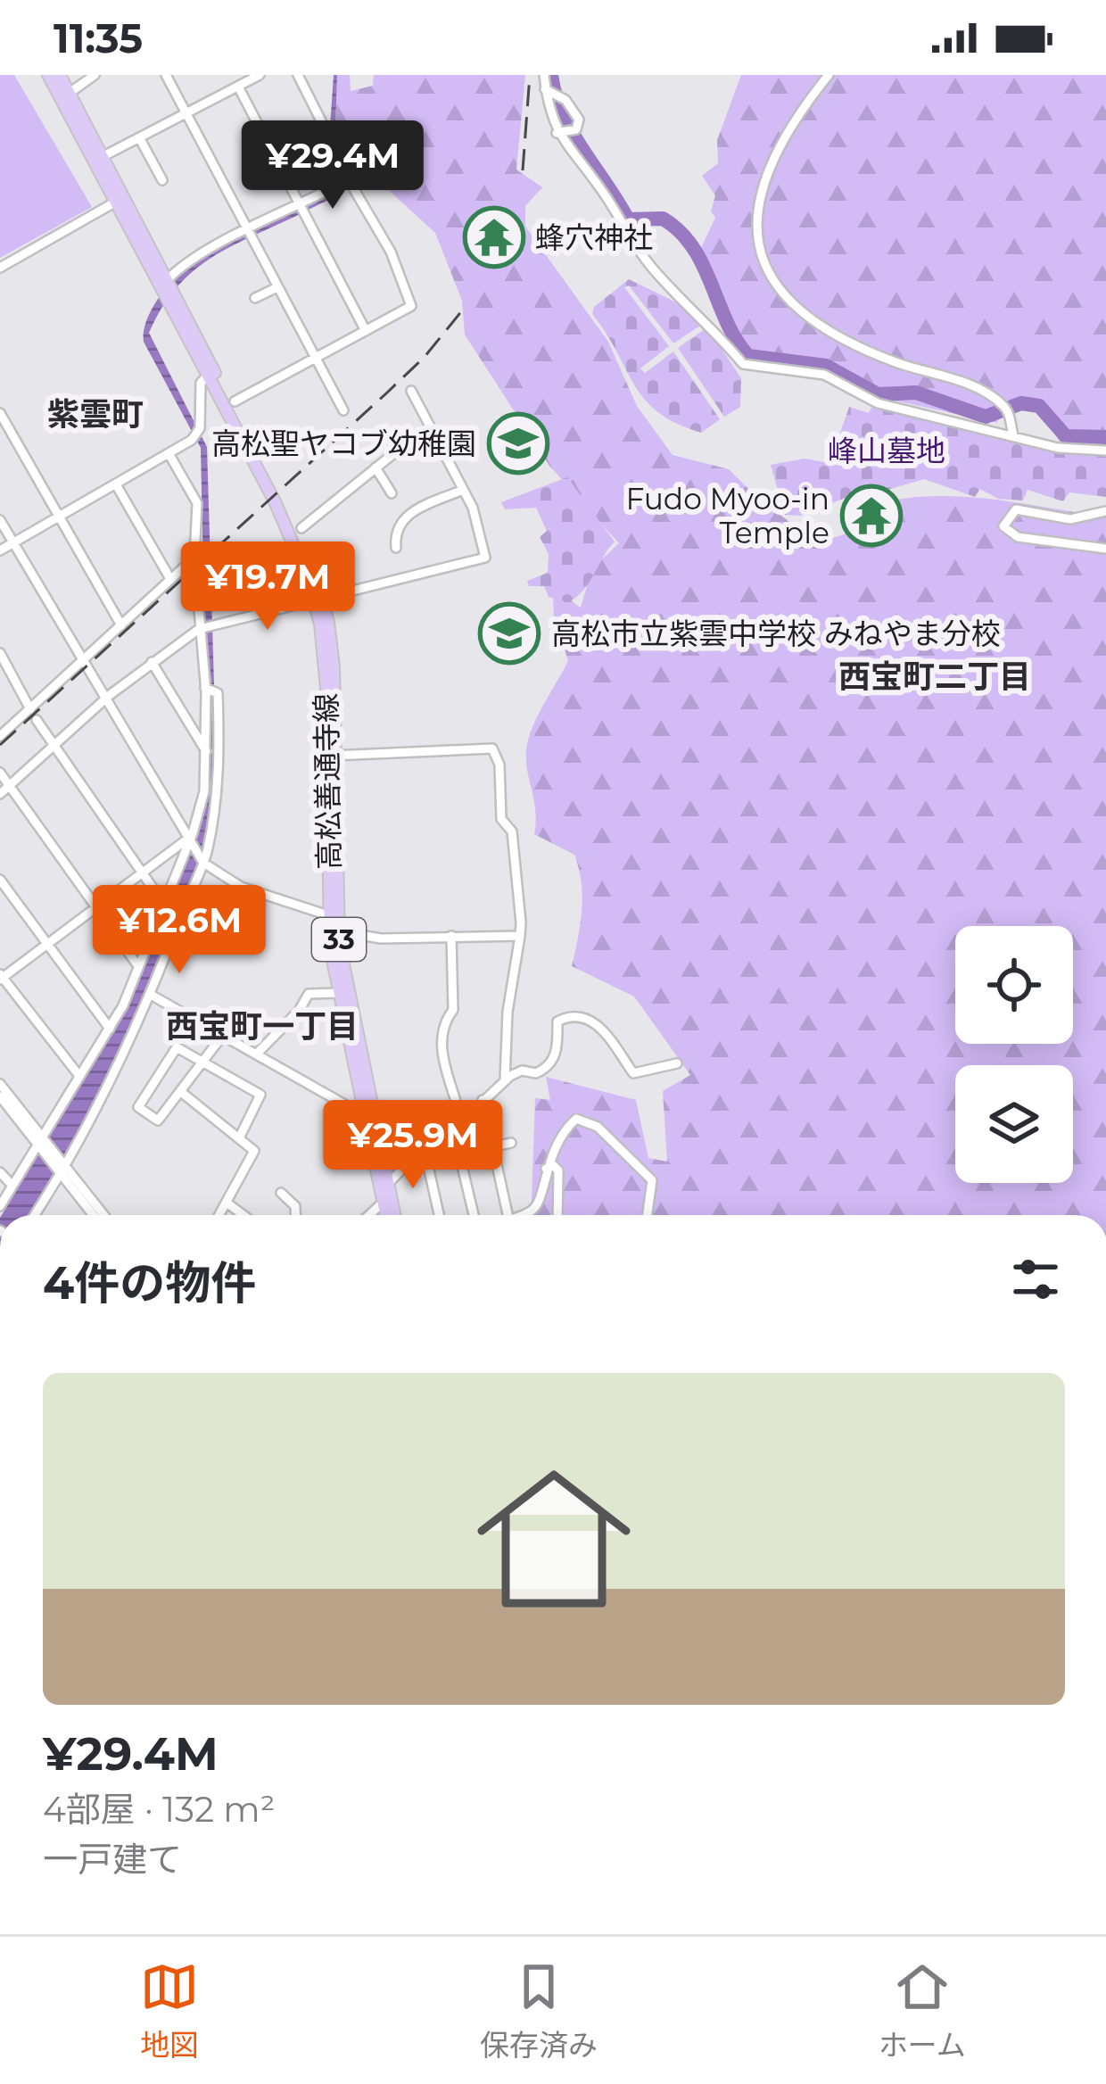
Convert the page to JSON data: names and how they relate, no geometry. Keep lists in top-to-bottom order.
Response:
{
  "streets": {
    "main road": ["高松善通寺線", "33"]
  },
  "districts": ["紫雲町", "西宝町二丁目", "西宝町一丁目"],
  "parks": ["峰山墓地"],
  "places": {
    "temple": ["蜂穴神社", "Fudo Myoo-in Temple"],
    "school or university": ["高松聖ヤコブ幼稚園", "高松市立紫雲中学校 みねやま分校"]
  },
  "page": {
    "status": "11:35",
    "price": [
      "¥29.4M",
      "¥19.7M",
      "¥12.6M",
      "¥25.9M"
    ],
    "heading": "4件の物件",
    "list": [
      {
        "name": "¥29.4M",
        "note": "4部屋 · 132 m² · 一戸建て"
      }
    ],
    "tabs": ["地図", "保存済み", "ホーム"]
  }
}
